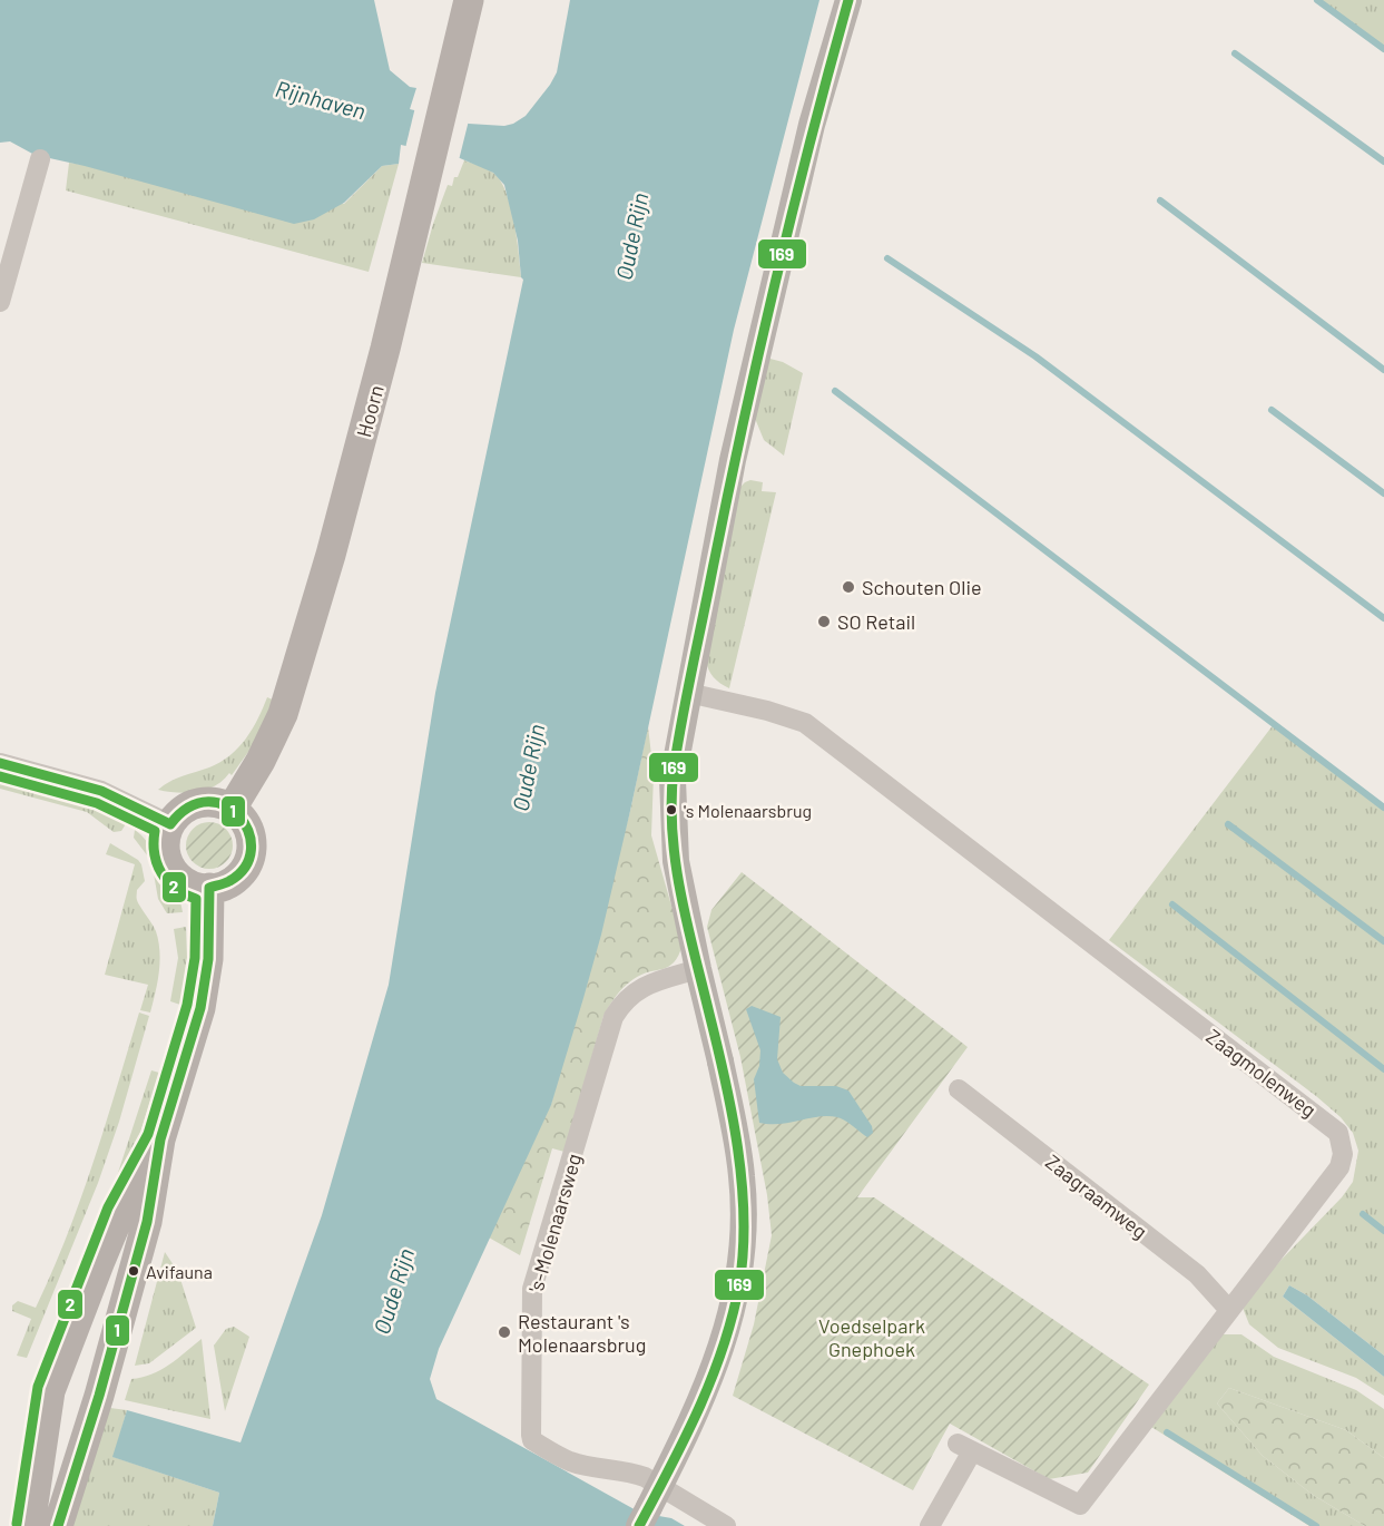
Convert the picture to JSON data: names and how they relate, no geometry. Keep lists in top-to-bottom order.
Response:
{
  "streets": {
    "main road": ["Hoorn"],
    "street": ["Zaagmolenweg", "Zaagraamweg", "'s-Molenaarsweg"]
  },
  "crossings": [
    ["Zaagmolenweg", "Zaagraamweg"]
  ],
  "water": ["Rijnhaven", "Oude Rijn"],
  "parks": ["Voedselpark Gnephoek"],
  "places": [
    "Schouten Olie",
    "SO Retail",
    "'s Molenaarsbrug",
    "Avifauna",
    "Restaurant 's Molenaarsbrug"
  ],
  "lines": ["transit line 169", "transit line 1", "transit line 2"]
}
